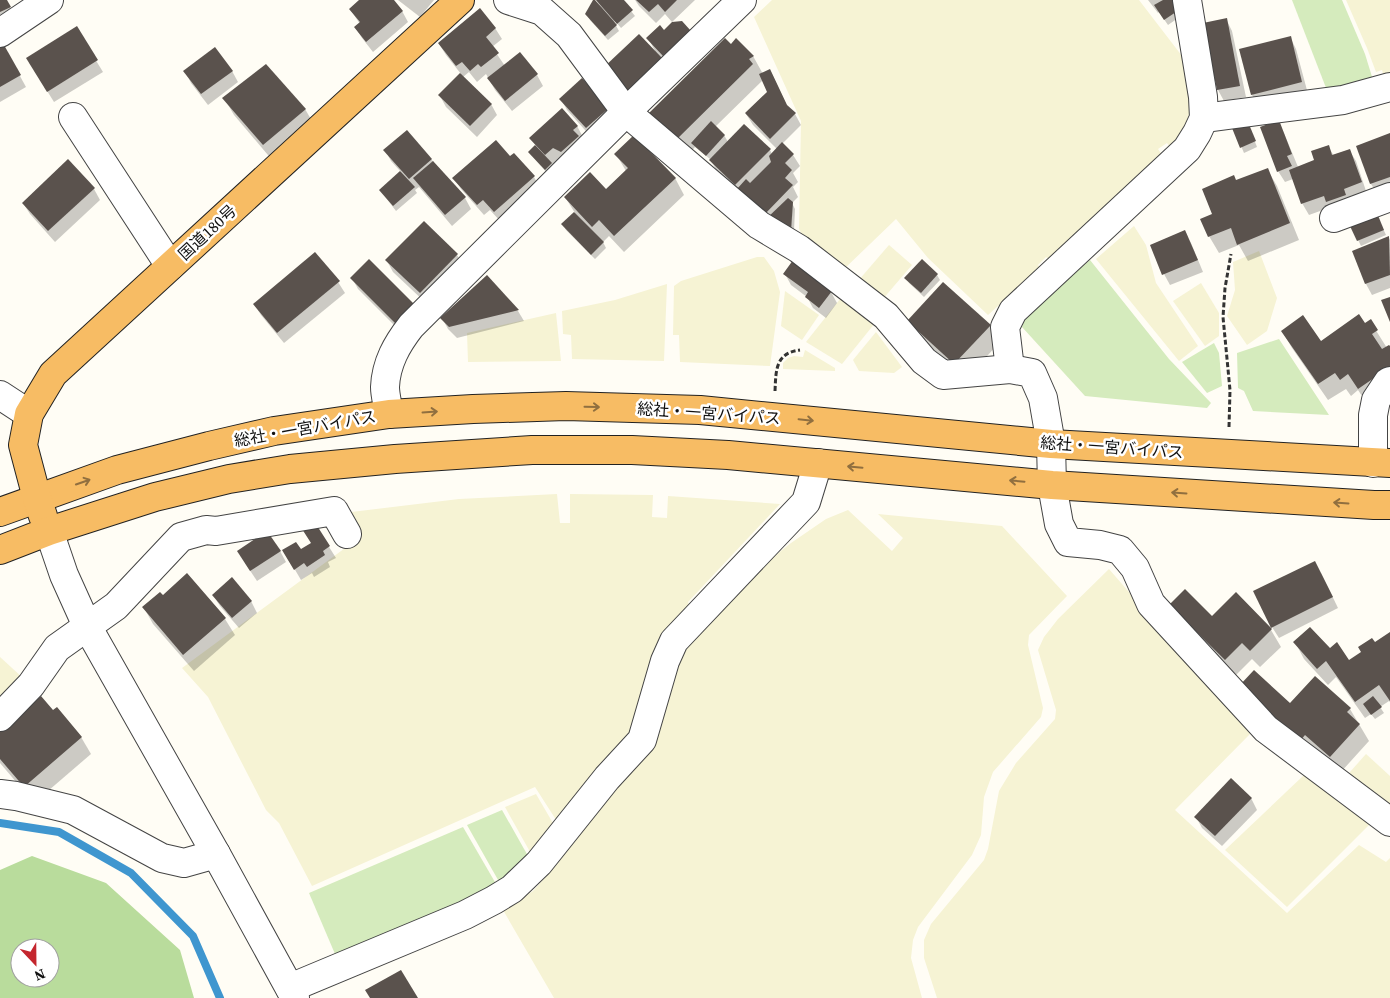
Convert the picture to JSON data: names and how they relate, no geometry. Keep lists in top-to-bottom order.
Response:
{
  "streets": {
    "highway": ["国道180号", "総社・一宮バイパス"]
  },
  "crossings": [
    ["国道180号", "総社・一宮バイパス"]
  ],
  "north": "bottom"
}
